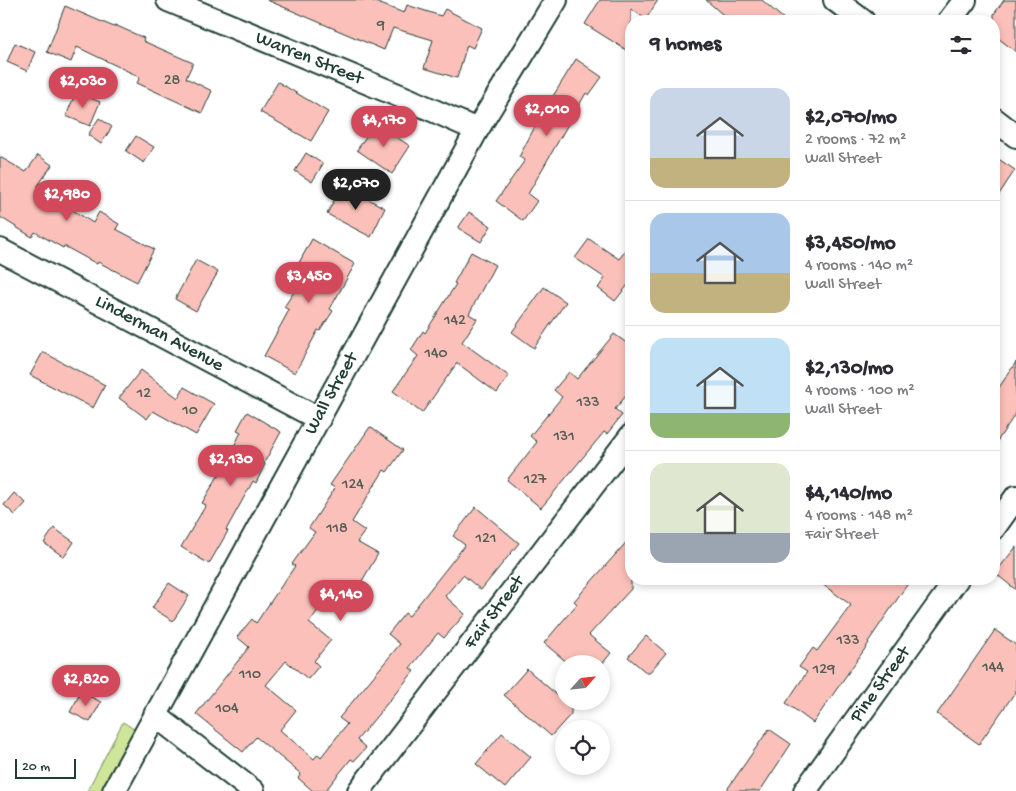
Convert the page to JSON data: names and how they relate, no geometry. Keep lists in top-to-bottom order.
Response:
{
  "streets": {
    "street": [
      "Warren Street",
      "Linderman Avenue",
      "Wall Street",
      "Fair Street",
      "Pine Street"
    ]
  },
  "crossings": [
    ["Warren Street", "Wall Street"],
    ["Linderman Avenue", "Wall Street"]
  ],
  "house_numbers": [
    "9",
    "28",
    "142",
    "140",
    "12",
    "133",
    "10",
    "131",
    "127",
    "124",
    "118",
    "121",
    "133",
    "144",
    "129",
    "110",
    "104"
  ],
  "scale_bar": "20 m",
  "north": "top right",
  "page": {
    "heading": "9 homes",
    "price": [
      "$2,030",
      "$2,010",
      "$4,170",
      "$2,070",
      "$2,980",
      "$3,450",
      "$2,130",
      "$4,140",
      "$2,820"
    ],
    "list": [
      {
        "name": "$2,070/mo",
        "note": "2 rooms · 72 m² · Wall Street"
      },
      {
        "name": "$3,450/mo",
        "note": "4 rooms · 140 m² · Wall Street"
      },
      {
        "name": "$2,130/mo",
        "note": "4 rooms · 100 m² · Wall Street"
      },
      {
        "name": "$4,140/mo",
        "note": "4 rooms · 148 m² · Fair Street"
      }
    ],
    "scale": "20 m"
  }
}
